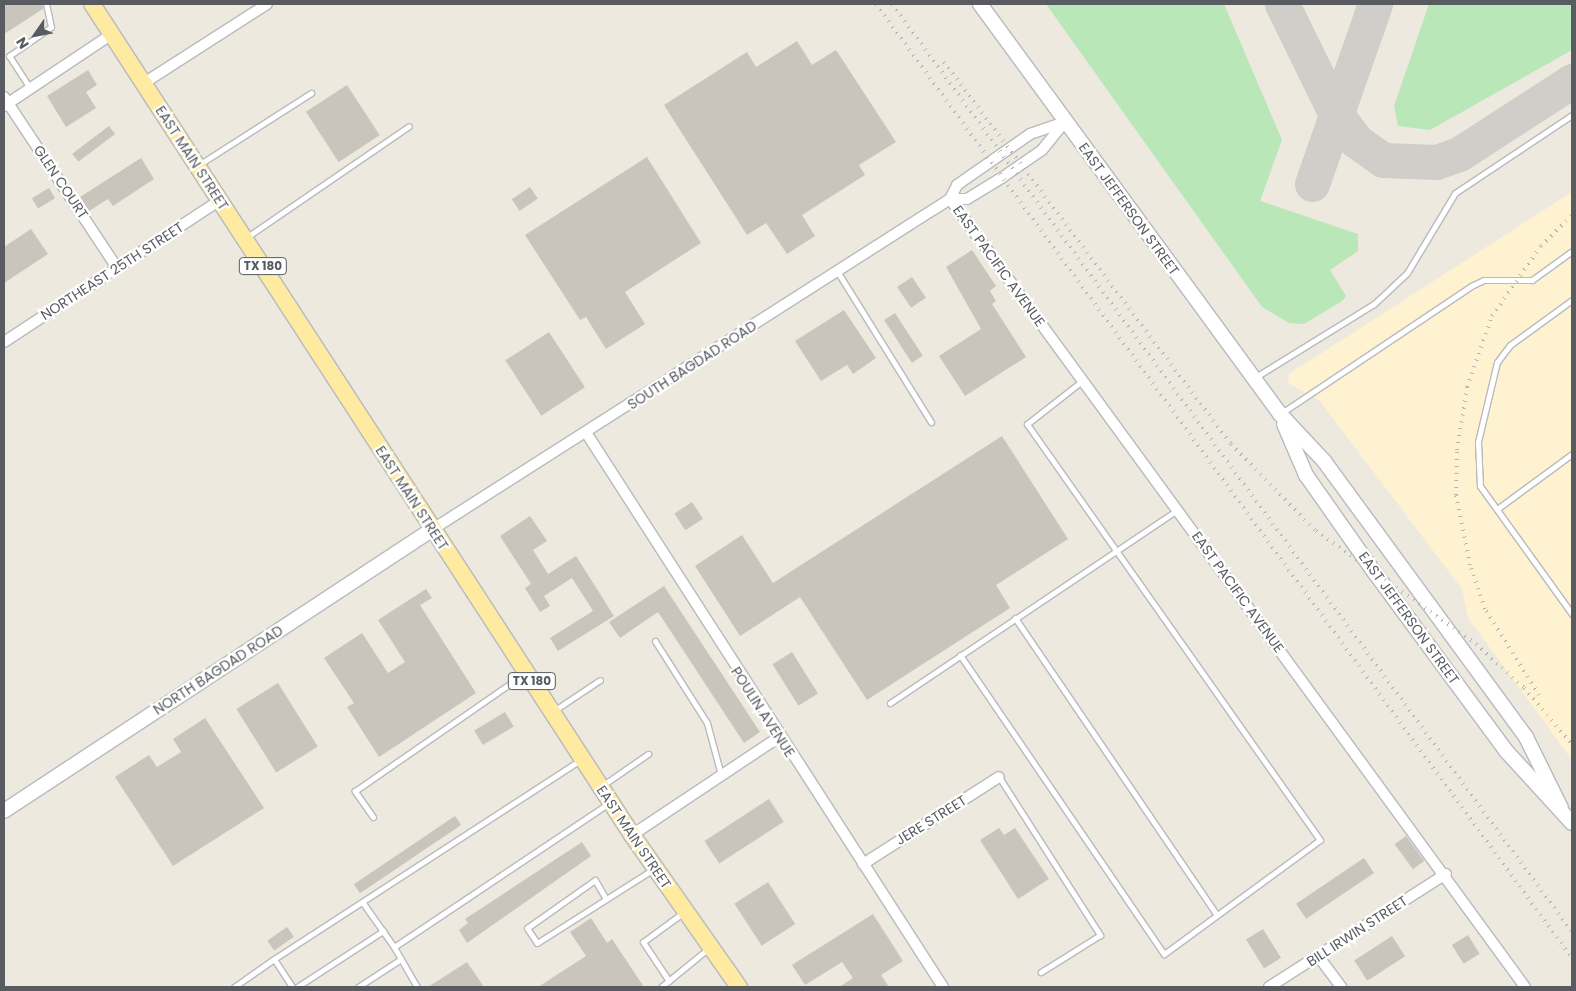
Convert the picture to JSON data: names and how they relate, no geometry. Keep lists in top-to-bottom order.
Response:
{
  "streets": {
    "main road": [
      "EAST MAIN STREET",
      "EAST JEFFERSON STREET",
      "TX 180",
      "NORTH BAGDAD ROAD"
    ],
    "street": [
      "GLEN COURT",
      "EAST PACIFIC AVENUE",
      "NORTHEAST 25TH STREET",
      "SOUTH BAGDAD ROAD",
      "POULIN AVENUE",
      "JERE STREET",
      "BILL IRWIN STREET"
    ]
  },
  "crossings": [
    ["EAST MAIN STREET", "NORTHEAST 25TH STREET"],
    ["EAST MAIN STREET", "SOUTH BAGDAD ROAD"],
    ["EAST MAIN STREET", "NORTH BAGDAD ROAD"],
    ["GLEN COURT", "NORTHEAST 25TH STREET"],
    ["EAST JEFFERSON STREET", "SOUTH BAGDAD ROAD"],
    ["EAST PACIFIC AVENUE", "SOUTH BAGDAD ROAD"],
    ["EAST PACIFIC AVENUE", "BILL IRWIN STREET"],
    ["SOUTH BAGDAD ROAD", "NORTH BAGDAD ROAD"],
    ["SOUTH BAGDAD ROAD", "POULIN AVENUE"],
    ["POULIN AVENUE", "JERE STREET"]
  ],
  "north": "bottom left"
}
